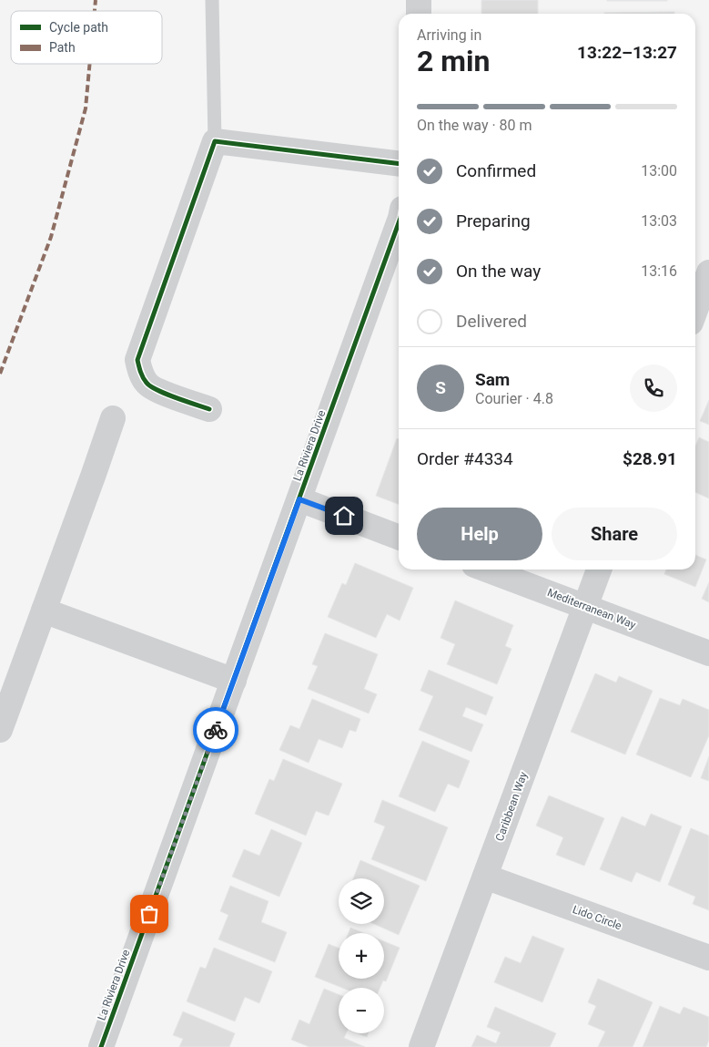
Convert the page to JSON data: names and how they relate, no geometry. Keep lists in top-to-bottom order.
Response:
{
  "streets": {
    "street": [
      "La Riviera Drive",
      "Mediterranean Way",
      "Caribbean Way",
      "Lido Circle"
    ]
  },
  "crossings": [
    ["Mediterranean Way", "Caribbean Way"],
    ["Caribbean Way", "Lido Circle"]
  ],
  "legend": ["Cycle path", "Path"],
  "page": {
    "heading": ["2 min", "Arriving in", "13:22–13:27"],
    "panel": [
      "Sam",
      "Courier · 4.8",
      "Order #4334",
      "$28.91"
    ],
    "bar": "On the way · 80 m",
    "list": [
      ["Confirmed", "13:00"],
      ["Preparing", "13:03"],
      ["On the way", "13:16"],
      "Delivered"
    ],
    "round": "S",
    "buttons": ["Help", "Share"],
    "map_buttons": ["+", "−"]
  }
}
